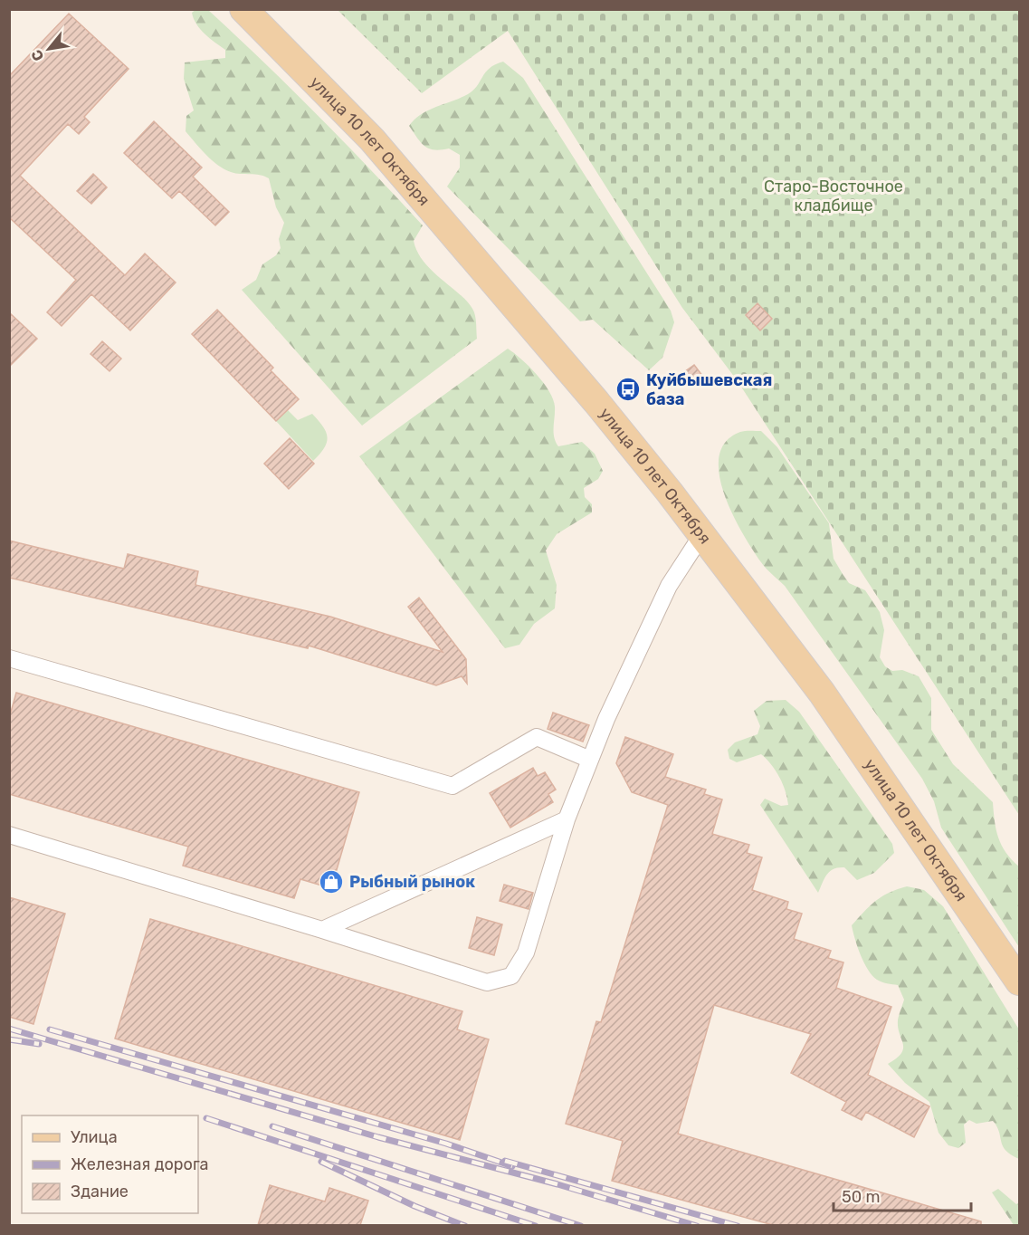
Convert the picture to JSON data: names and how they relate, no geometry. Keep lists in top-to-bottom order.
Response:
{
  "streets": {
    "main road": ["улица 10 лет Октября"]
  },
  "parks": ["Старо-Восточное кладбище"],
  "places": {
    "bus stop": ["Куйбышевская база"],
    "shop": ["Рыбный рынок"]
  },
  "legend": ["Улица", "Железная дорога", "Здание"],
  "scale_bar": "50 m",
  "north": "bottom left"
}
